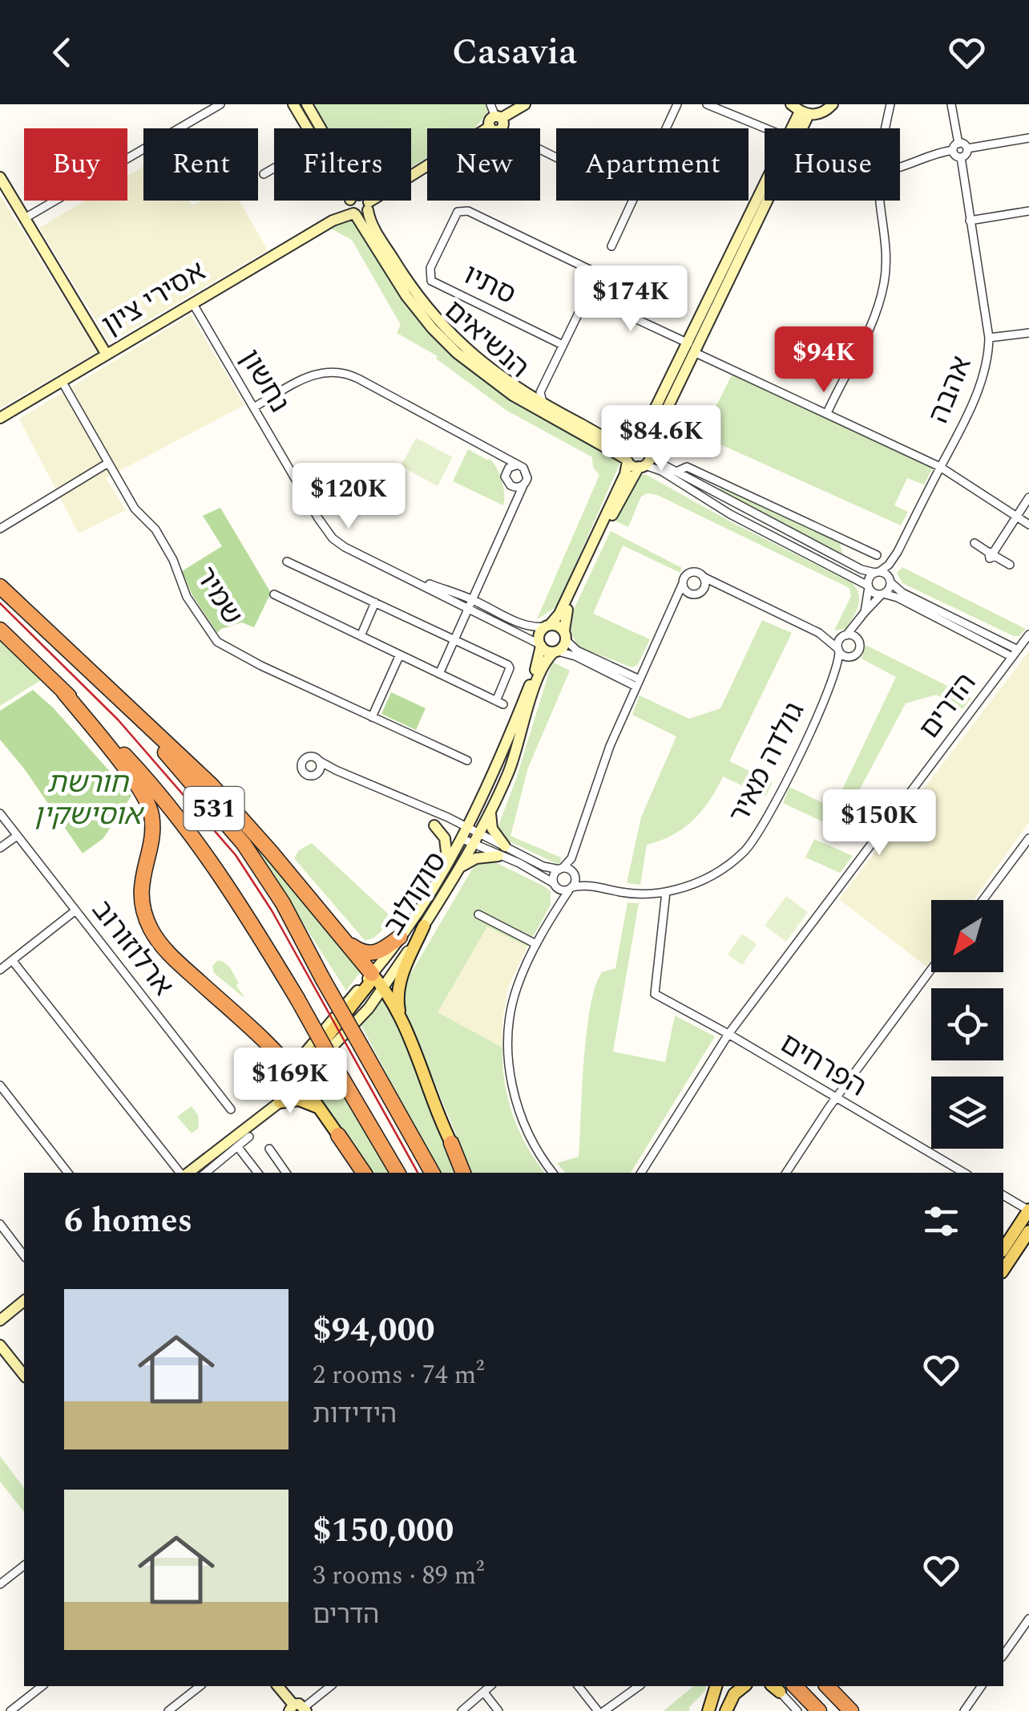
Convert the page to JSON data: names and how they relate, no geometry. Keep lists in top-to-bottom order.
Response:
{
  "streets": {
    "highway": ["531"],
    "street": [
      "סתיו",
      "אסירי ציון",
      "הנשיאים",
      "נחשון",
      "אהבה",
      "שמיר",
      "הדרים",
      "גולדה מאיר",
      "סוקולוב",
      "ארלוזורוב",
      "הפרחים"
    ]
  },
  "crossings": [
    ["אסירי ציון", "הנשיאים"],
    ["אסירי ציון", "נחשון"],
    ["אסירי ציון", "שמיר"],
    ["הנשיאים", "אהבה"],
    ["נחשון", "סוקולוב"],
    ["הדרים", "הפרחים"],
    ["גולדה מאיר", "הפרחים"]
  ],
  "parks": ["חורשת אוסישקין"],
  "north": "bottom left",
  "page": {
    "header": "Casavia",
    "chip": [
      "Buy",
      "Rent",
      "Filters",
      "New",
      "Apartment",
      "House"
    ],
    "price": [
      "$174K",
      "$94K",
      "$84.6K",
      "$120K",
      "$150K",
      "$169K"
    ],
    "heading": "6 homes",
    "list": [
      {
        "name": "$94,000",
        "note": "2 rooms · 74 m² · הידידות"
      },
      {
        "name": "$150,000",
        "note": "3 rooms · 89 m² · הדרים"
      }
    ]
  }
}
